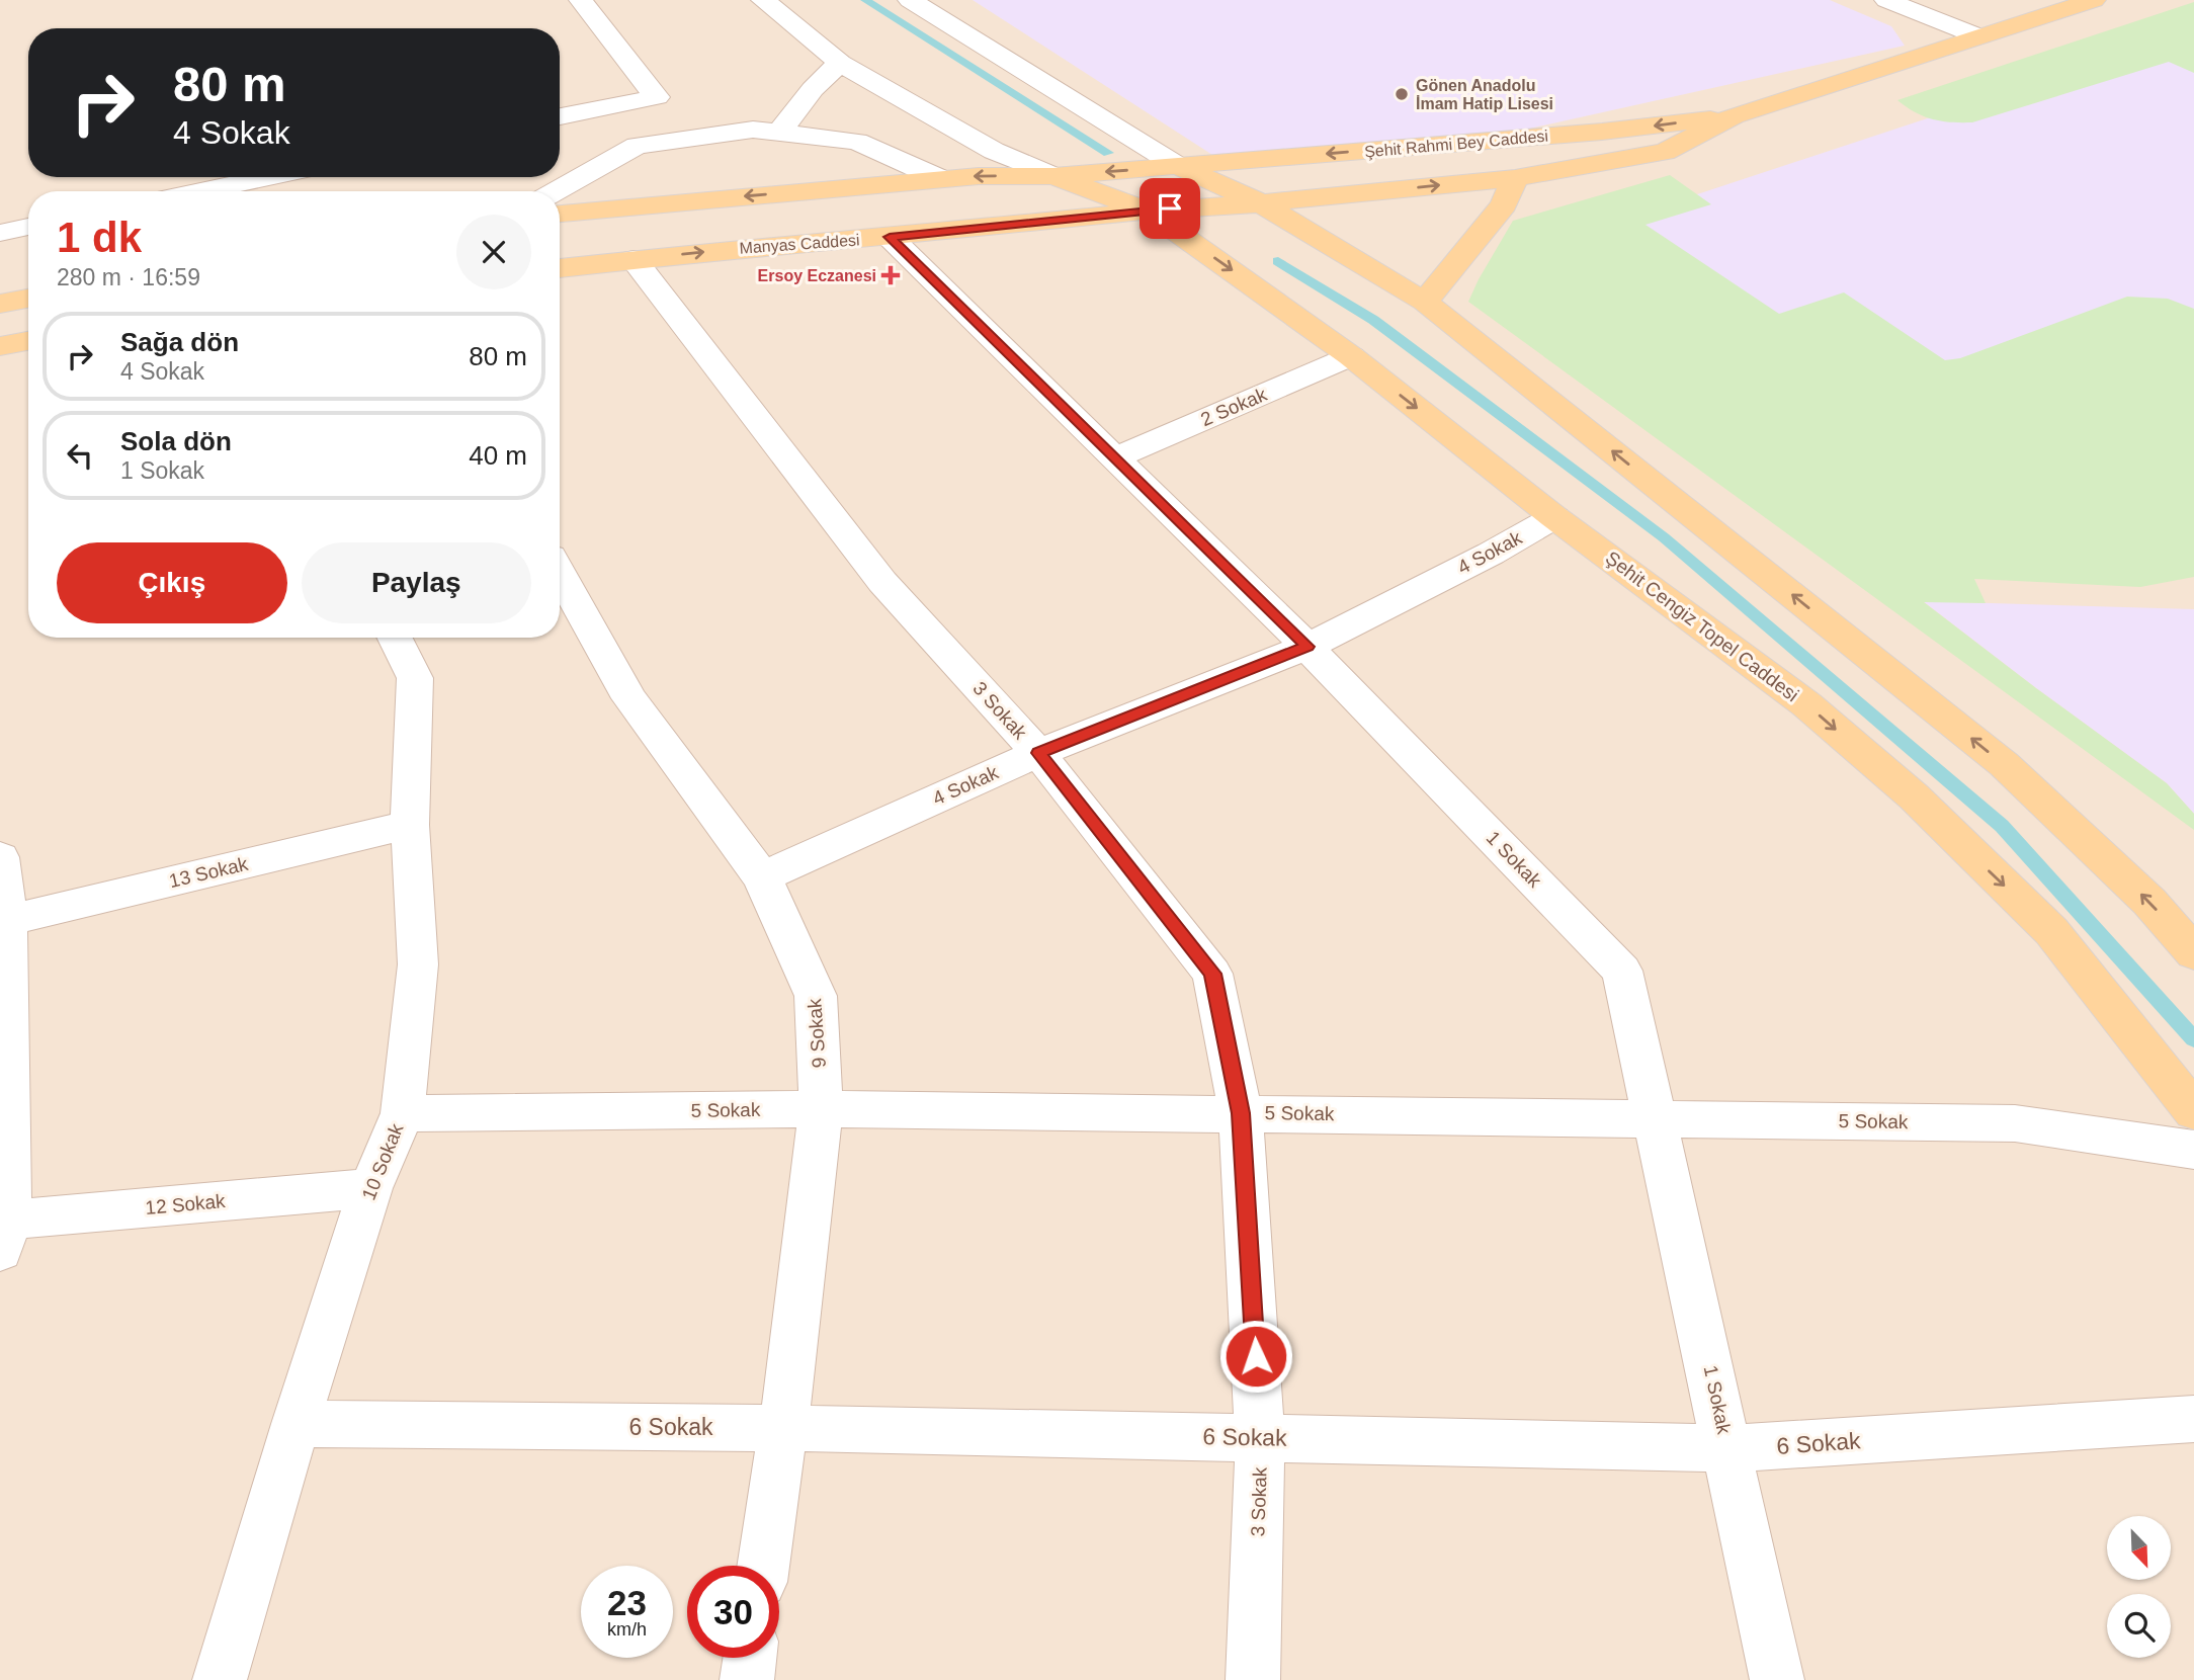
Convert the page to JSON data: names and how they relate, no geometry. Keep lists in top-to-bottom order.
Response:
{
  "streets": {
    "main road": ["Şehit Rahmi Bey Caddesi", "Manyas Caddesi", "Şehit Cengiz Topel Caddesi"],
    "street": [
      "2 Sokak",
      "4 Sokak",
      "3 Sokak",
      "1 Sokak",
      "13 Sokak",
      "9 Sokak",
      "5 Sokak",
      "10 Sokak",
      "12 Sokak",
      "6 Sokak"
    ]
  },
  "crossings": [
    ["Şehit Rahmi Bey Caddesi", "Manyas Caddesi"],
    ["Manyas Caddesi", "Şehit Cengiz Topel Caddesi"],
    ["Manyas Caddesi", "3 Sokak"],
    ["Manyas Caddesi", "1 Sokak"],
    ["2 Sokak", "Şehit Cengiz Topel Caddesi"],
    ["2 Sokak", "1 Sokak"],
    ["4 Sokak", "Şehit Cengiz Topel Caddesi"],
    ["4 Sokak", "3 Sokak"],
    ["4 Sokak", "1 Sokak"],
    ["4 Sokak", "9 Sokak"],
    ["3 Sokak", "5 Sokak"],
    ["3 Sokak", "6 Sokak"],
    ["1 Sokak", "5 Sokak"],
    ["1 Sokak", "6 Sokak"],
    ["13 Sokak", "10 Sokak"],
    ["9 Sokak", "5 Sokak"],
    ["9 Sokak", "6 Sokak"],
    ["5 Sokak", "10 Sokak"],
    ["10 Sokak", "12 Sokak"],
    ["10 Sokak", "6 Sokak"]
  ],
  "places": {
    "other": ["Gönen Anadolu İmam Hatip Lisesi"],
    "health": ["Ersoy Eczanesi"]
  },
  "north": "bottom right",
  "page": {
    "turn": ["80 m", "4 Sokak"],
    "heading": ["1 dk", "280 m · 16:59"],
    "list": [
      {
        "name": "Sağa dön",
        "note": "4 Sokak",
        "value": "80 m"
      },
      {
        "name": "Sola dön",
        "note": "1 Sokak",
        "value": "40 m"
      }
    ],
    "buttons": ["Çıkış", "Paylaş"],
    "speed": "23 km/h",
    "limit": "30"
  }
}
